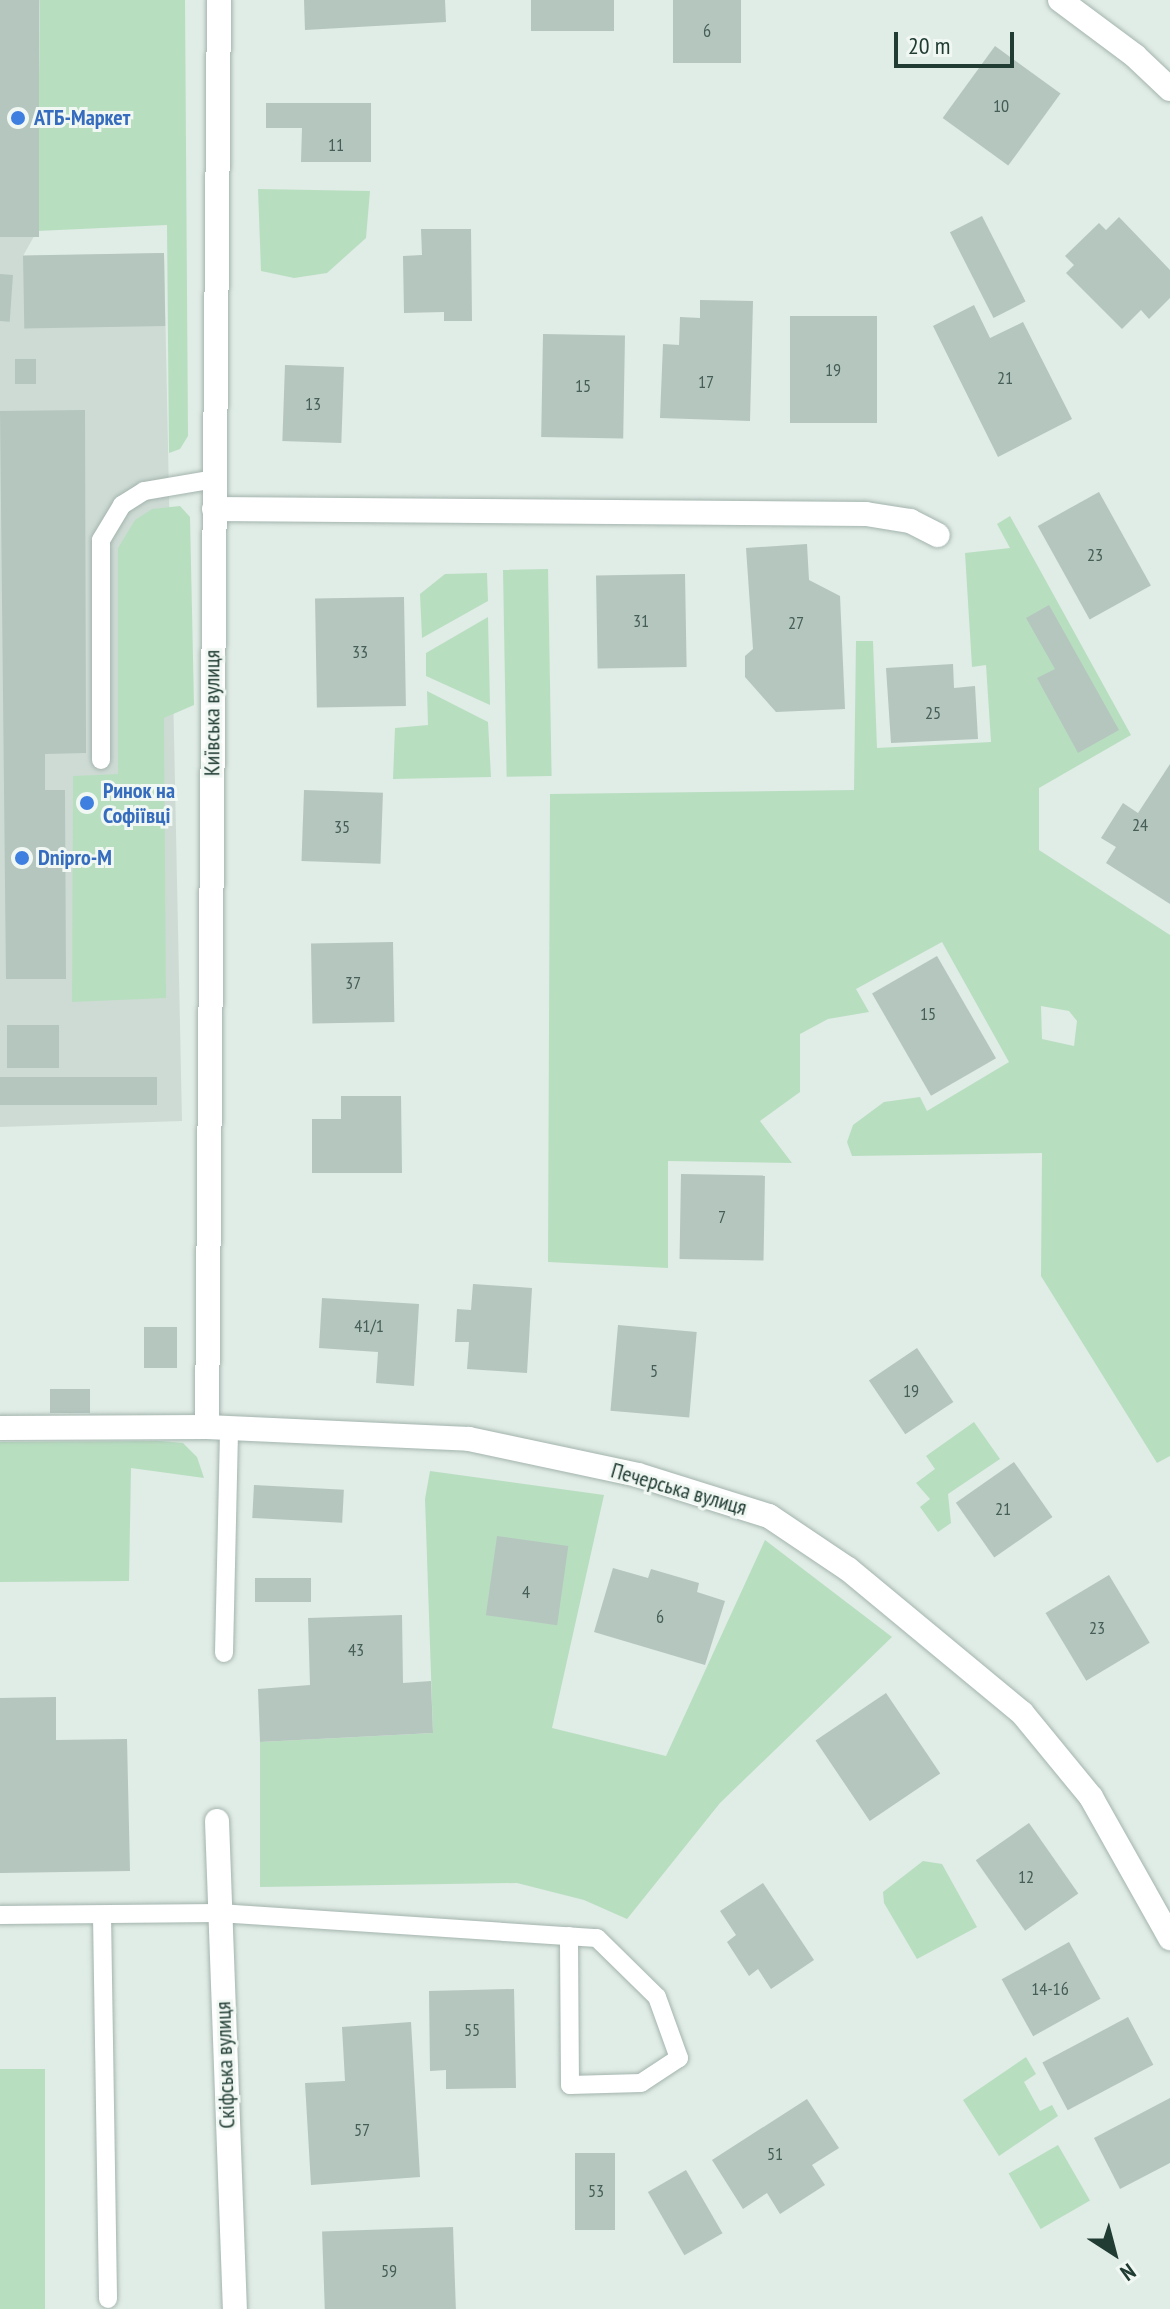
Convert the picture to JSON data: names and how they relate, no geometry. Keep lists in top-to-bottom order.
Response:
{
  "streets": {
    "street": ["Київська вулиця", "Печерська вулиця", "Скіфська вулиця"]
  },
  "crossings": [
    ["Київська вулиця", "Печерська вулиця"]
  ],
  "places": ["АТБ-Маркет", "Ринок на Софіївці", "Dnipro-M"],
  "house_numbers": [
    "6",
    "10",
    "11",
    "19",
    "21",
    "17",
    "15",
    "13",
    "23",
    "31",
    "27",
    "33",
    "25",
    "24",
    "35",
    "37",
    "15",
    "7",
    "41/1",
    "5",
    "19",
    "21",
    "4",
    "6",
    "23",
    "43",
    "12",
    "14-16",
    "55",
    "57",
    "51",
    "53",
    "59"
  ],
  "scale_bar": "20 m",
  "north": "bottom right"
}
